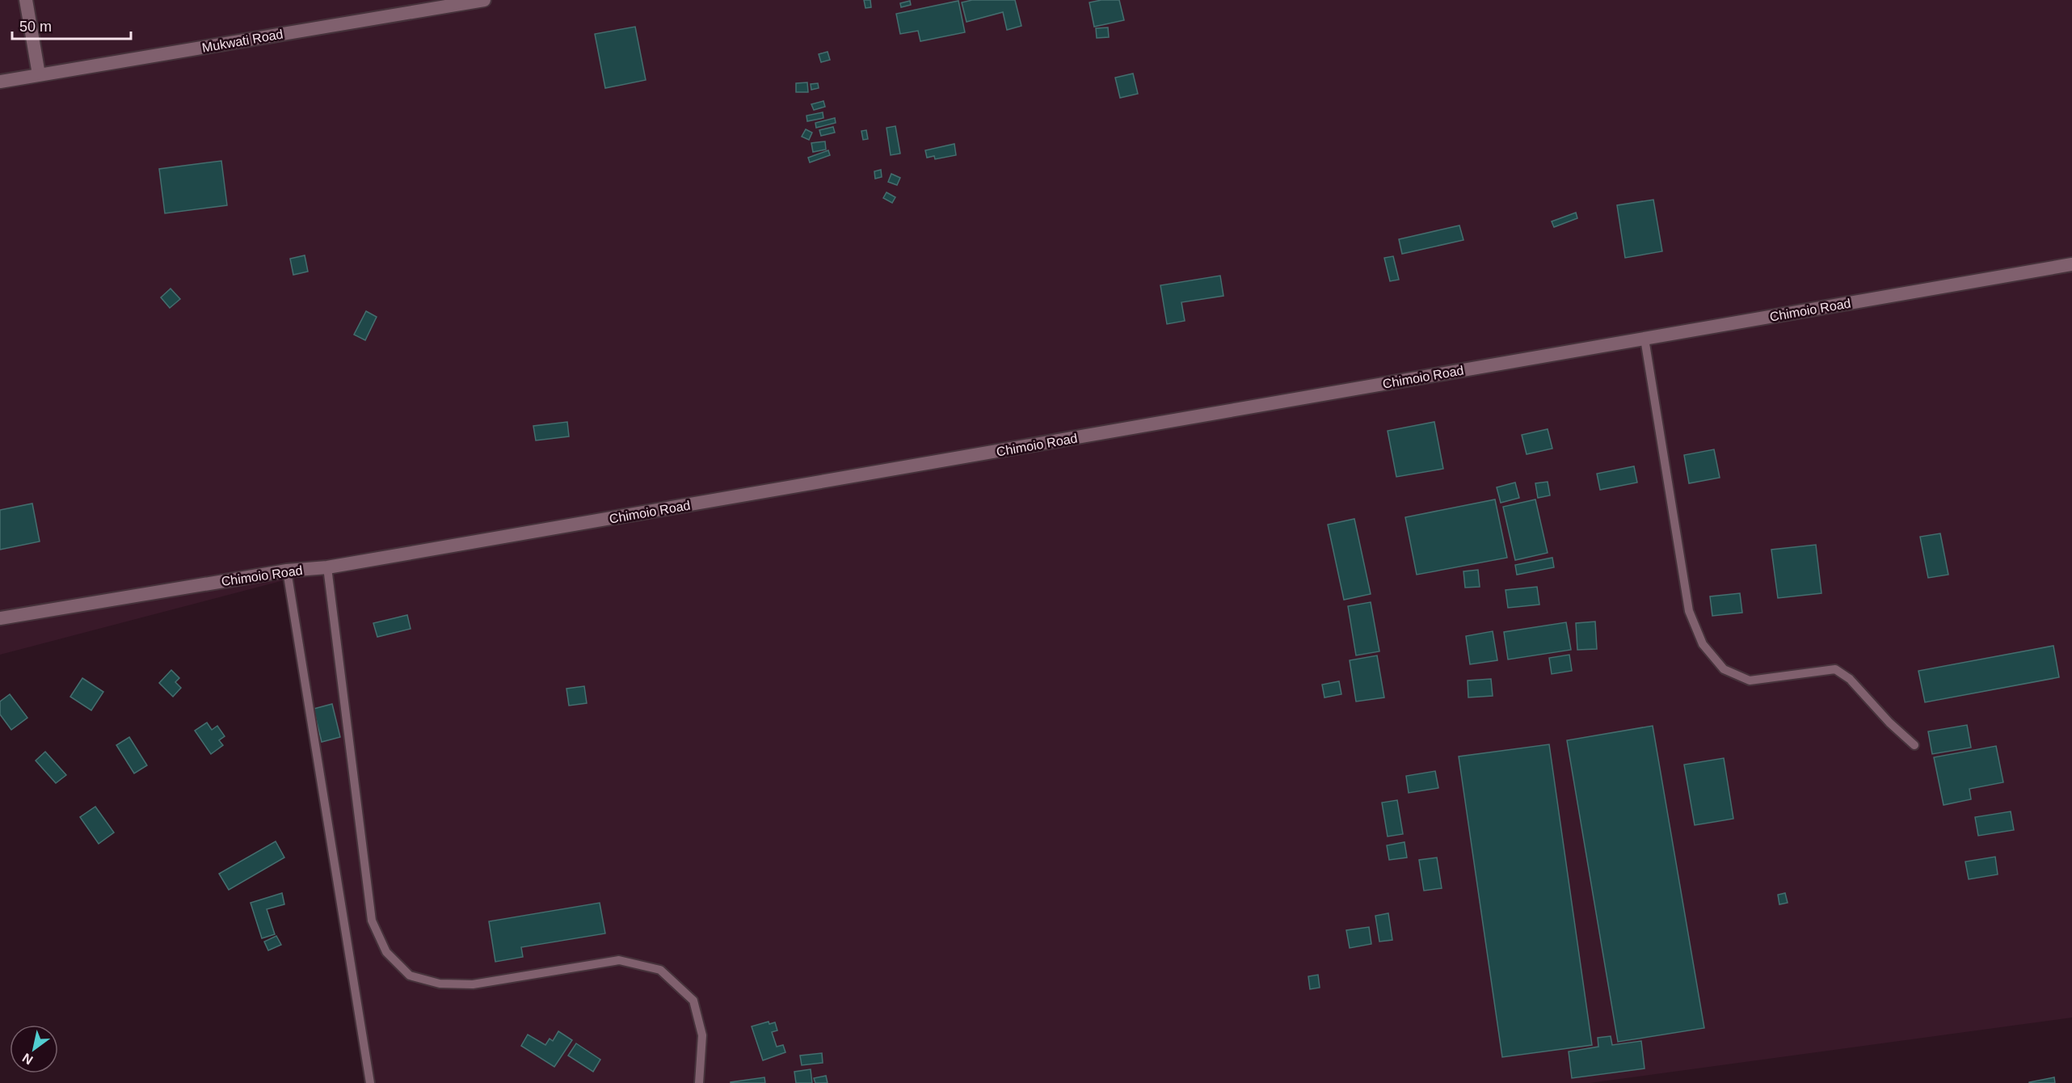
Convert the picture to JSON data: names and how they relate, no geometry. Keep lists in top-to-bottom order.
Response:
{
  "streets": {
    "street": ["Mukwati Road", "Chimoio Road"]
  },
  "scale_bar": "50 m",
  "north": "bottom left"
}
